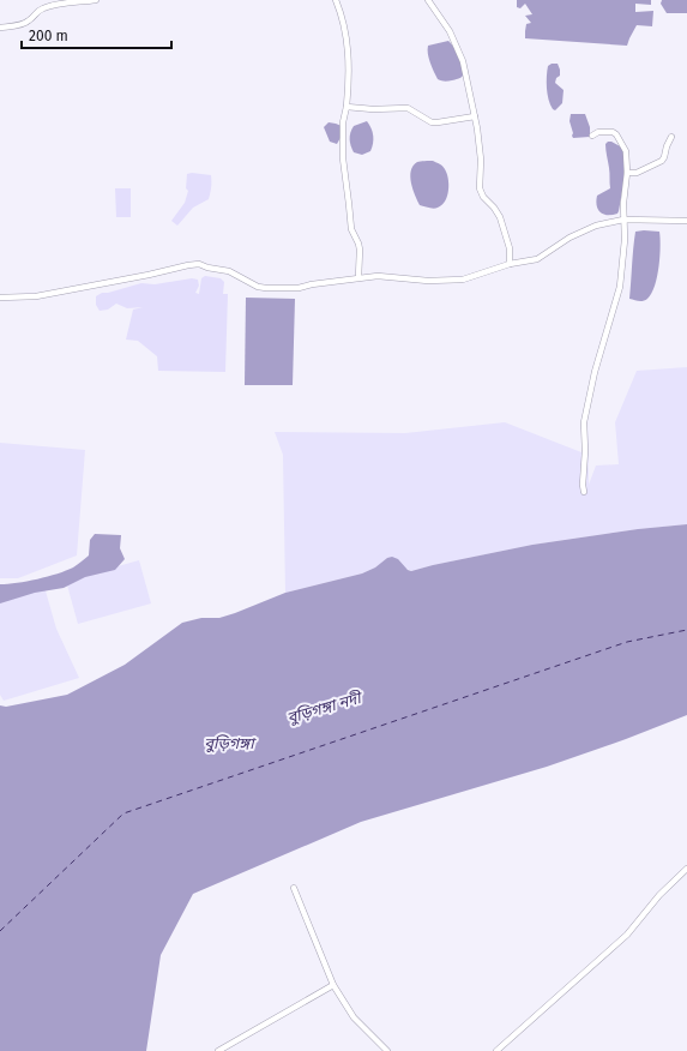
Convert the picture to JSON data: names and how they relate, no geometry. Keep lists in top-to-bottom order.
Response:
{
  "water": ["বুড়িগঙ্গা নদী", "বুড়িগঙ্গা"],
  "scale_bar": "200 m"
}
